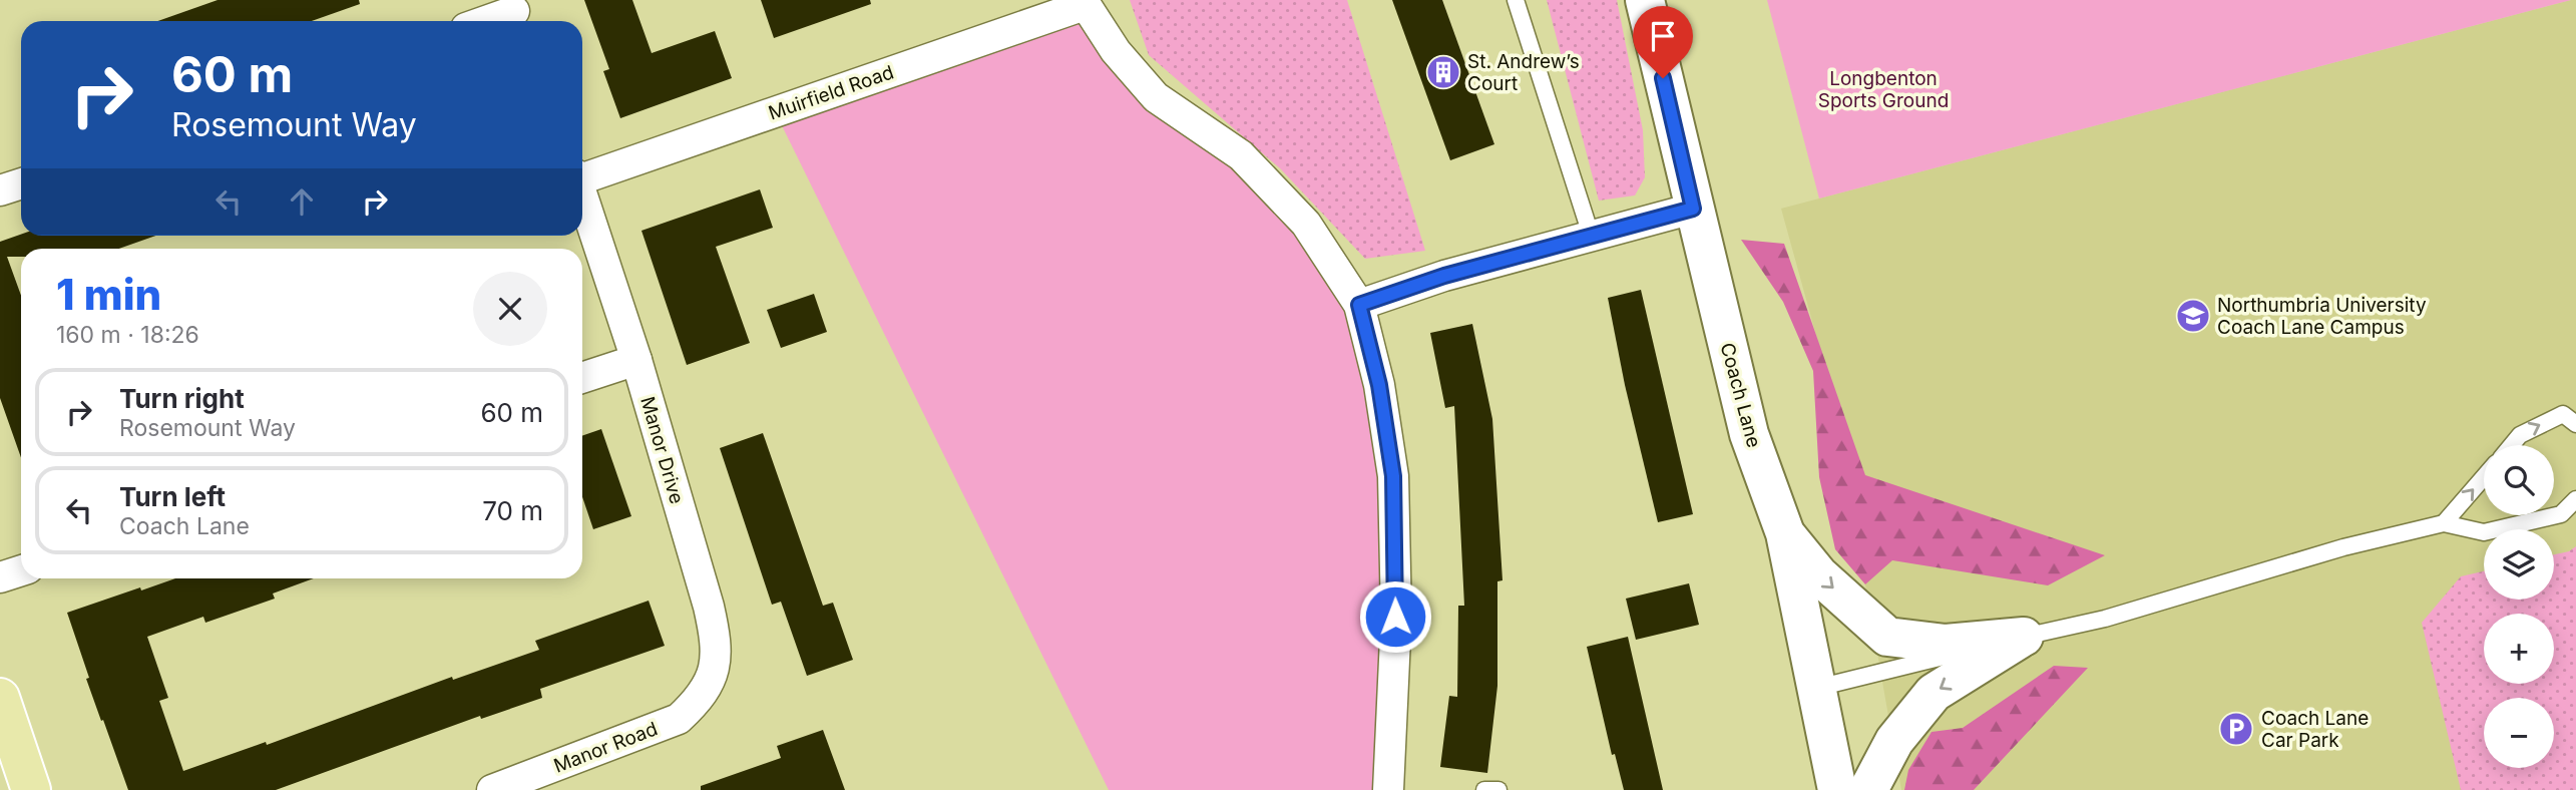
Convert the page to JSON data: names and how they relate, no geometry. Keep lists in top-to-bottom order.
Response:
{
  "streets": {
    "street": [
      "Muirfield Road",
      "Coach Lane",
      "Manor Drive",
      "Manor Road"
    ]
  },
  "crossings": [
    ["Manor Drive", "Manor Road"]
  ],
  "parks": ["Longbenton Sports Ground"],
  "places": {
    "building": ["St. Andrew’s Court"],
    "school or university": ["Northumbria University Coach Lane Campus"],
    "parking": ["Coach Lane Car Park"]
  },
  "page": {
    "turn": ["60 m", "Rosemount Way"],
    "heading": ["1 min", "160 m · 18:26"],
    "list": [
      {
        "name": "Turn right",
        "note": "Rosemount Way",
        "value": "60 m"
      },
      {
        "name": "Turn left",
        "note": "Coach Lane",
        "value": "70 m"
      }
    ],
    "map_buttons": ["+", "−"]
  }
}
